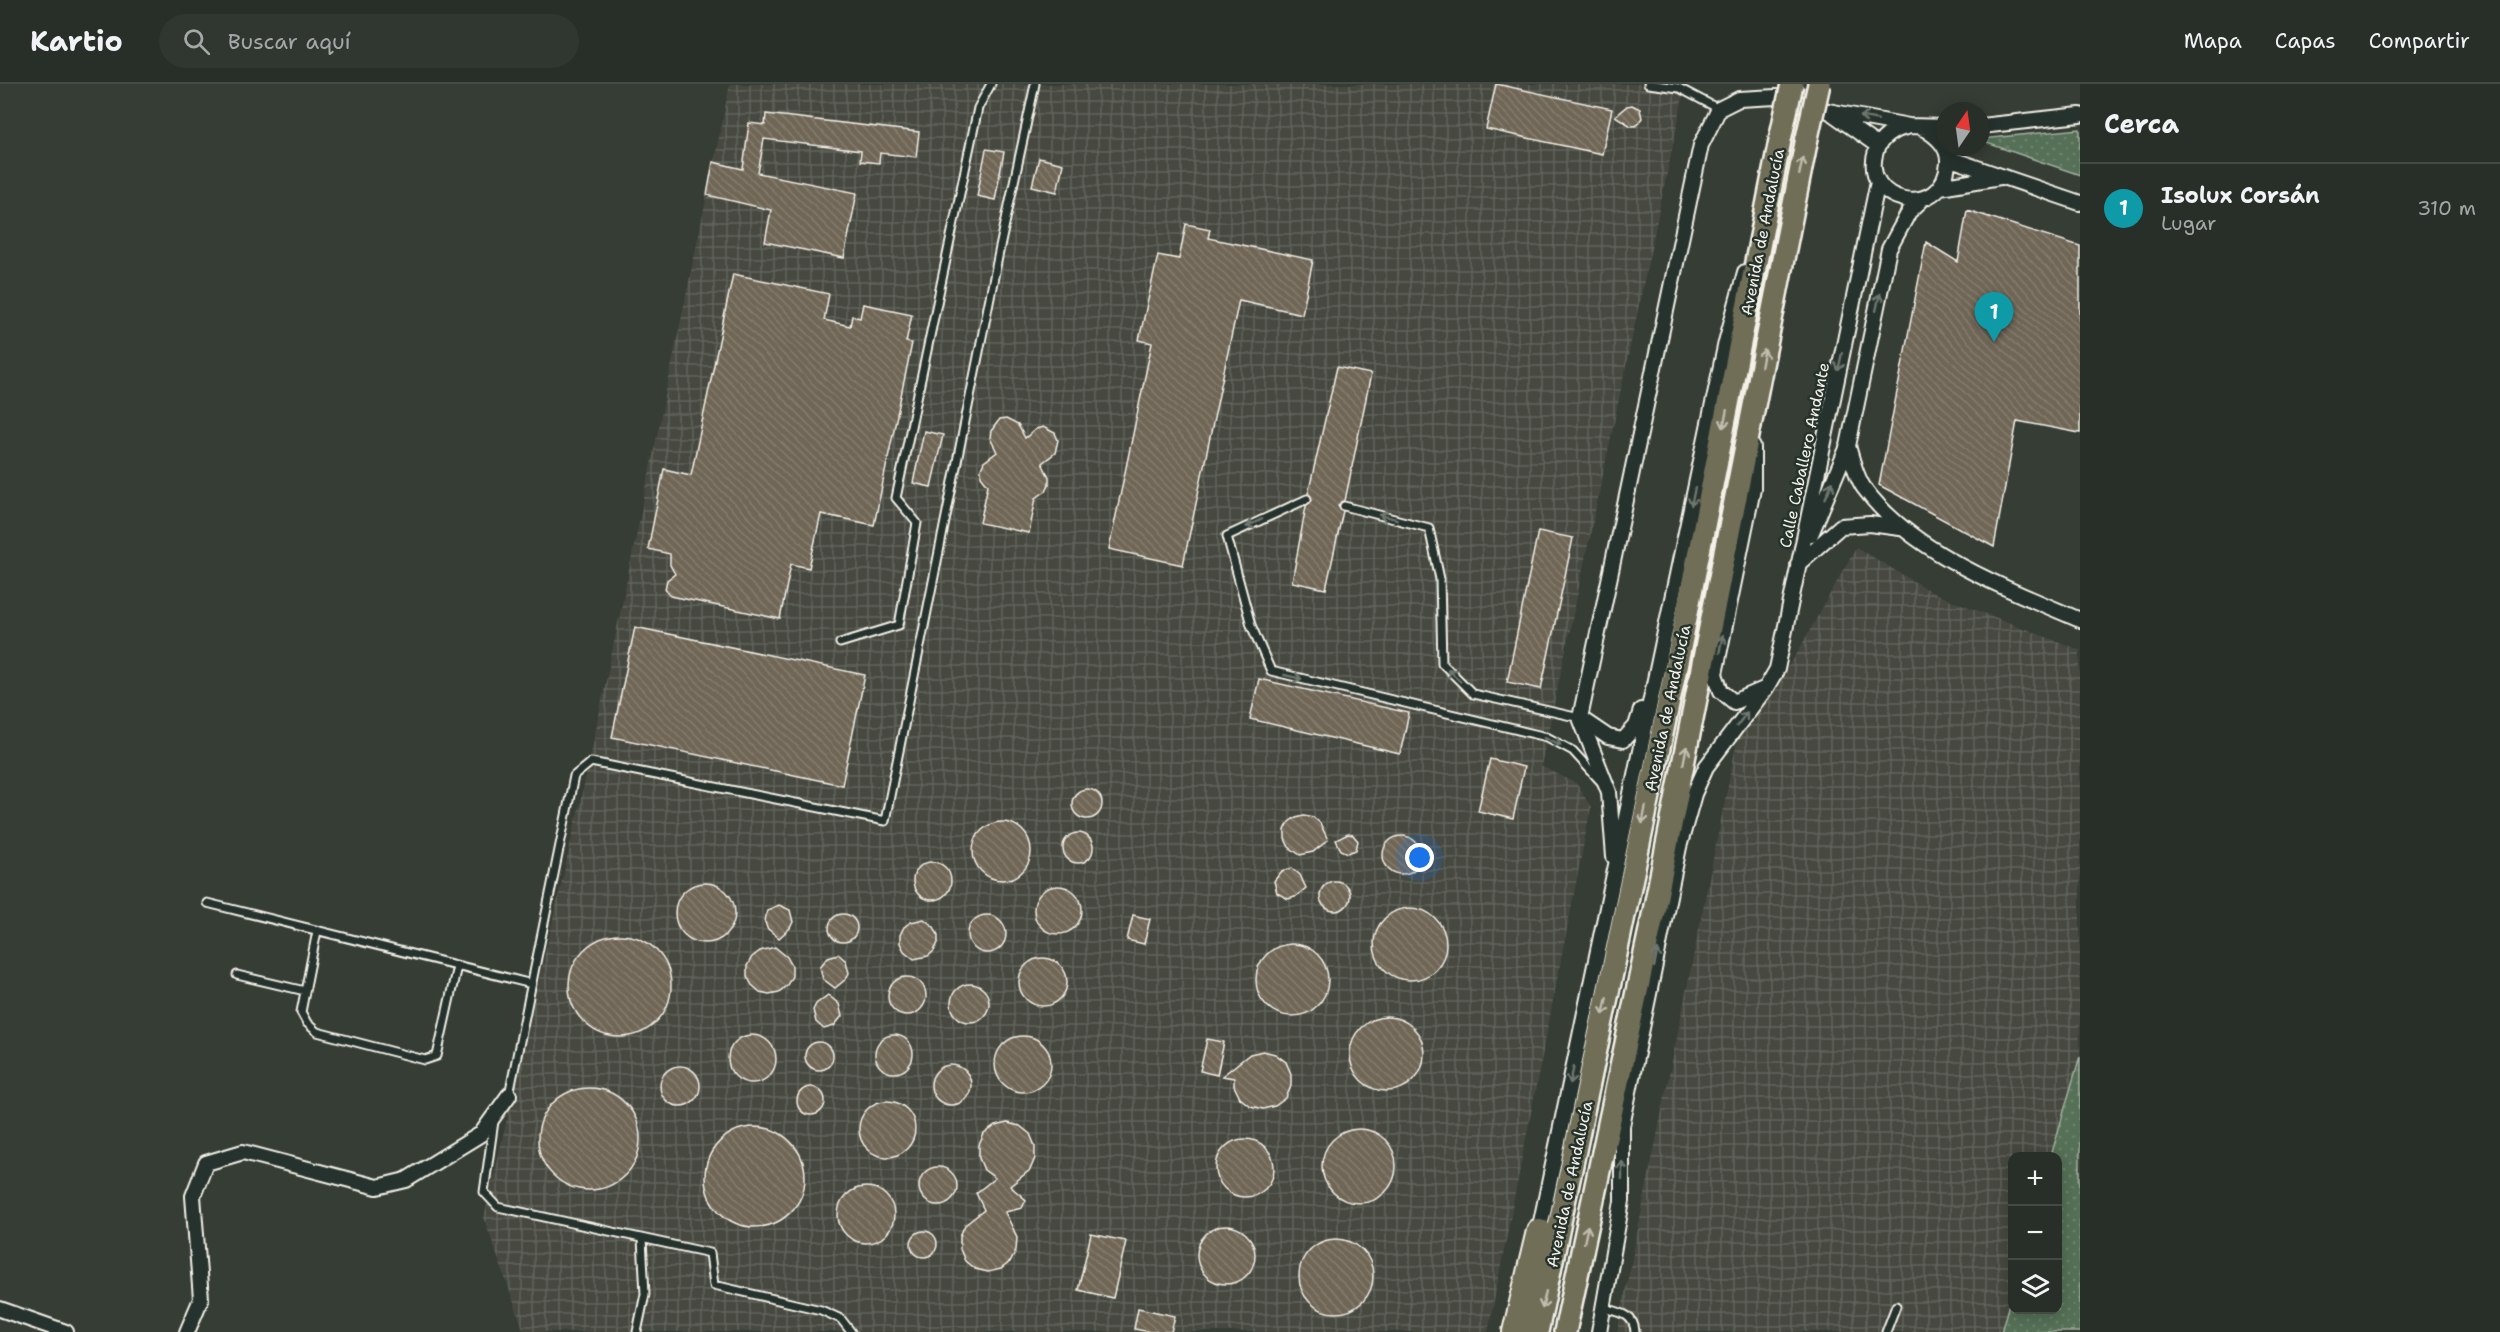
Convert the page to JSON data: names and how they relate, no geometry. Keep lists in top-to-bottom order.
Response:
{
  "streets": {
    "main road": ["Avenida de Andalucía"],
    "street": ["Calle Caballero Andante"]
  },
  "north": "top",
  "page": {
    "header": "Kartio",
    "search": "Buscar aquí",
    "nav": ["Mapa", "Capas", "Compartir"],
    "heading": "Cerca",
    "list": [
      {
        "mark": "1",
        "name": "Isolux Corsán",
        "note": "Lugar",
        "value": "310 m"
      }
    ],
    "pins": "1",
    "map_buttons": ["+", "−"]
  }
}
